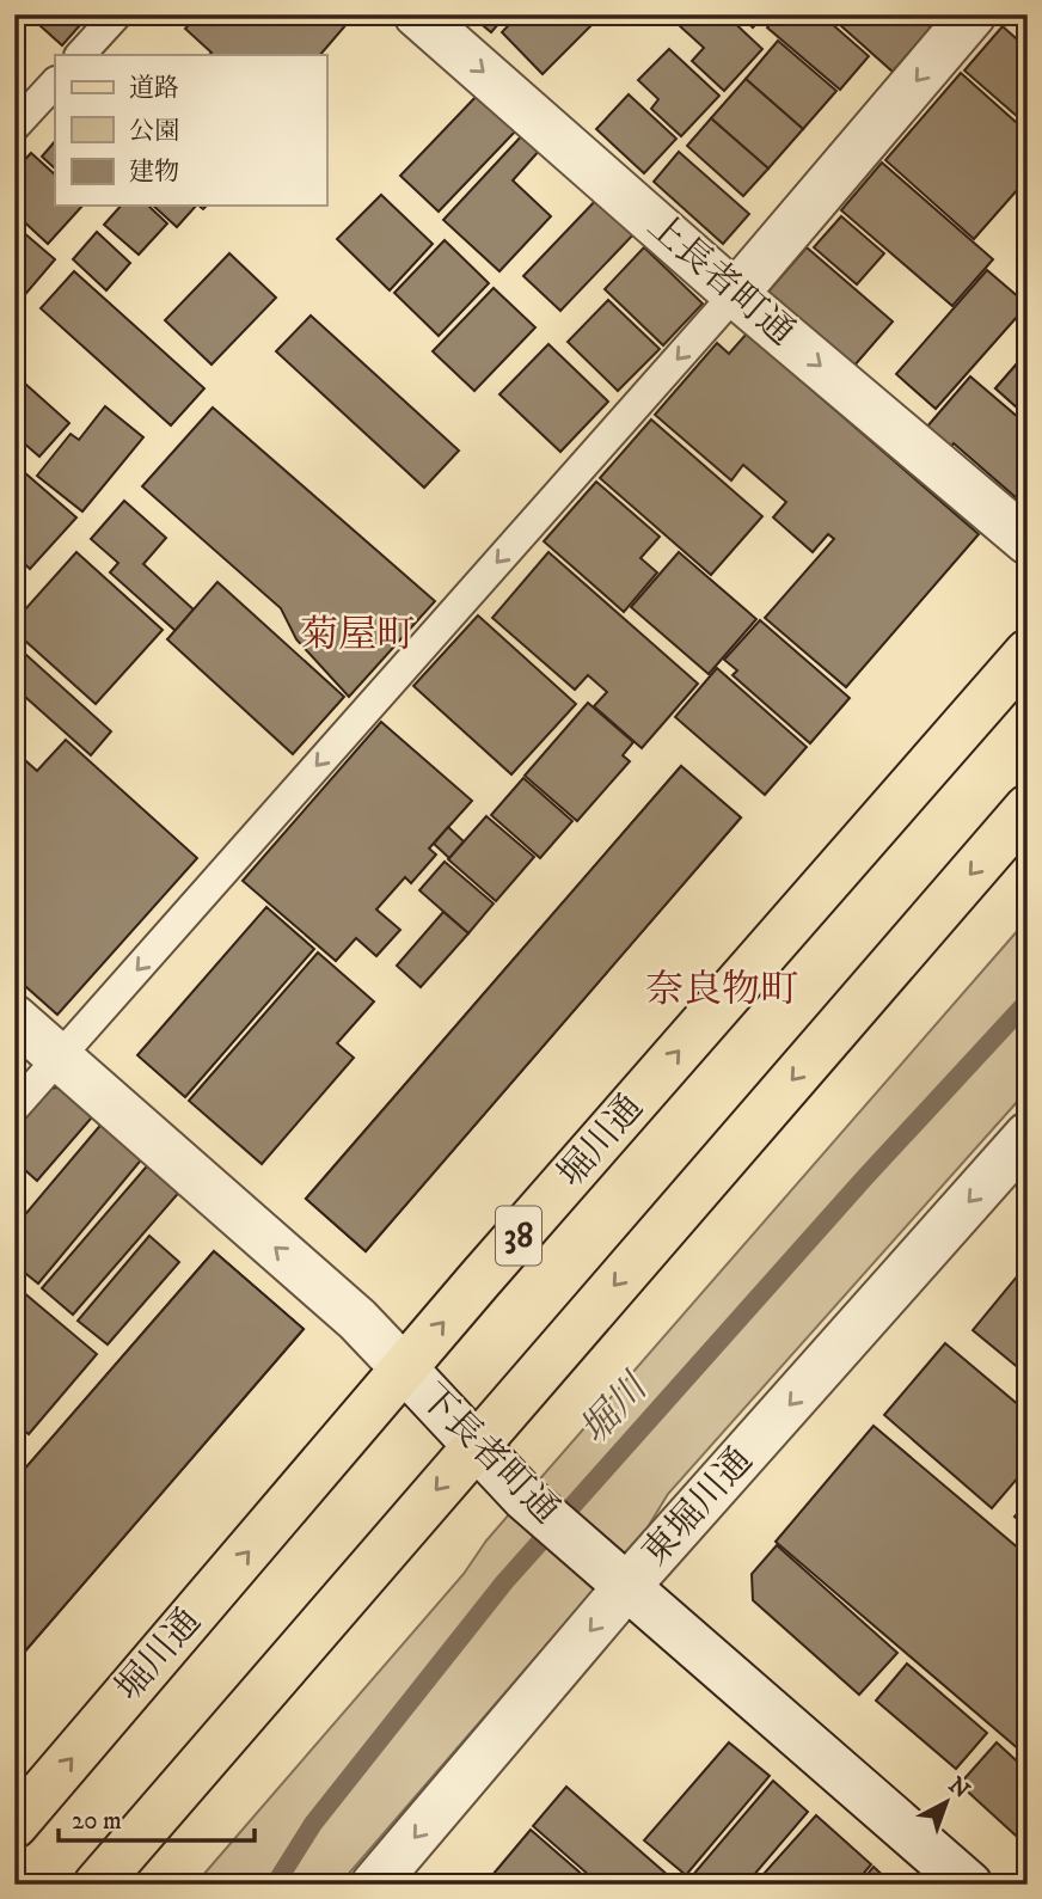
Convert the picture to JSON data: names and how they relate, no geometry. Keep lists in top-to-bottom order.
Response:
{
  "streets": {
    "main road": ["堀川通", "38"],
    "street": ["上長者町通", "下長者町通", "東堀川通"]
  },
  "crossings": [
    ["堀川通", "下長者町通"],
    ["下長者町通", "東堀川通"]
  ],
  "one_way": ["上長者町通", "下長者町通", "東堀川通"],
  "districts": ["菊屋町", "奈良物町"],
  "water": ["堀川"],
  "legend": ["道路", "公園", "建物"],
  "scale_bar": "20 m",
  "north": "top right"
}
